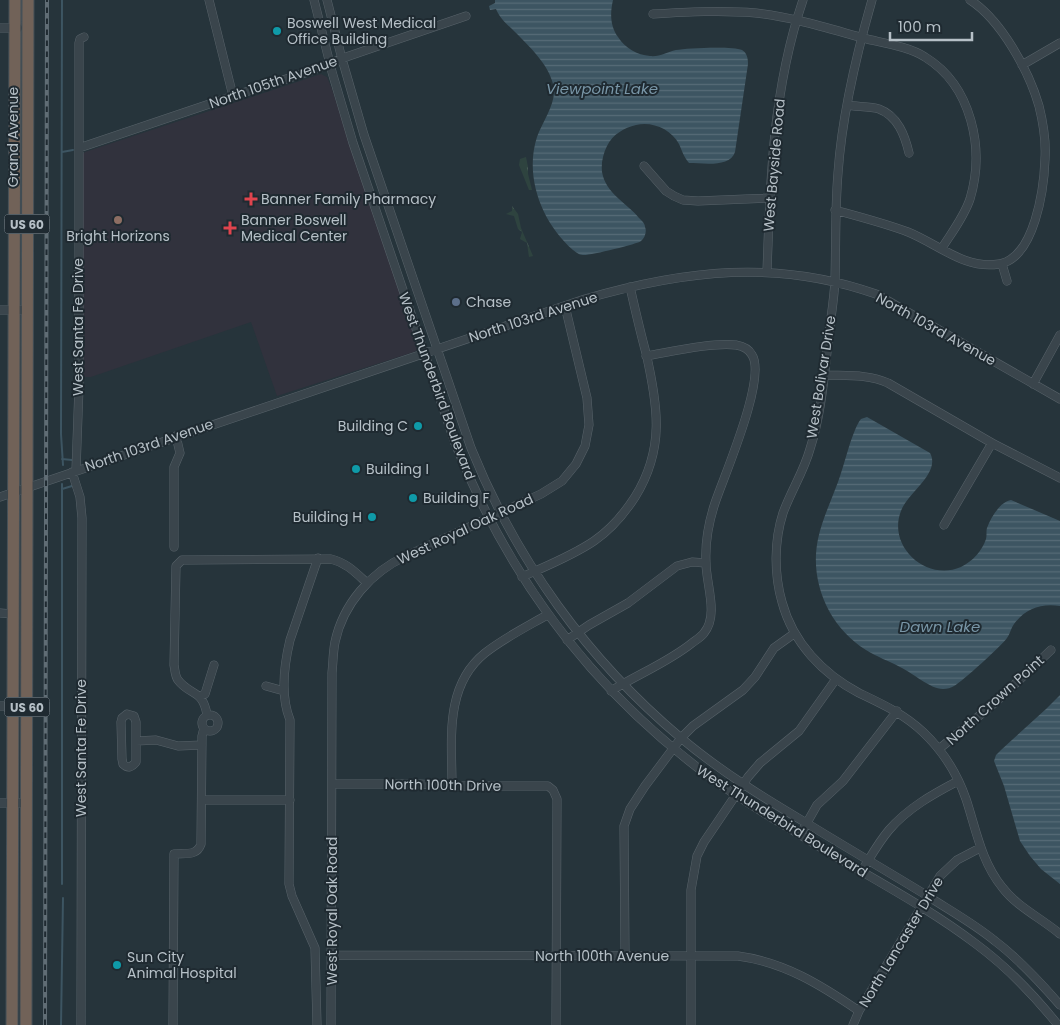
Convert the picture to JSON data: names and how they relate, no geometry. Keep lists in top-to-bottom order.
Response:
{
  "streets": {
    "highway": ["Grand Avenue", "US 60"],
    "street": [
      "North 105th Avenue",
      "West Bayside Road",
      "North 103rd Avenue",
      "West Santa Fe Drive",
      "West Bolivar Drive",
      "West Thunderbird Boulevard",
      "West Royal Oak Road",
      "North Crown Point",
      "North 100th Drive",
      "North Lancaster Drive",
      "North 100th Avenue"
    ]
  },
  "crossings": [
    ["North 105th Avenue", "West Santa Fe Drive"],
    ["North 105th Avenue", "West Thunderbird Boulevard"],
    ["Grand Avenue", "North 103rd Avenue"],
    ["West Bayside Road", "North 103rd Avenue"],
    ["North 103rd Avenue", "West Santa Fe Drive"],
    ["North 103rd Avenue", "West Bolivar Drive"],
    ["North 103rd Avenue", "West Thunderbird Boulevard"],
    ["North 103rd Avenue", "West Royal Oak Road"],
    ["West Bolivar Drive", "North Crown Point"],
    ["West Bolivar Drive", "North Lancaster Drive"],
    ["West Thunderbird Boulevard", "West Royal Oak Road"],
    ["West Thunderbird Boulevard", "North Lancaster Drive"],
    ["West Royal Oak Road", "North 100th Drive"],
    ["West Royal Oak Road", "North 100th Avenue"],
    ["North 100th Drive", "North 100th Avenue"],
    ["North Lancaster Drive", "North 100th Avenue"]
  ],
  "water": ["Viewpoint Lake", "Dawn Lake"],
  "places": {
    "other": [
      "Boswell West Medical Office Building",
      "Bright Horizons",
      "Chase",
      "Building C",
      "Building I",
      "Building F",
      "Building H",
      "Sun City Animal Hospital"
    ],
    "health": ["Banner Family Pharmacy", "Banner Boswell Medical Center"]
  },
  "scale_bar": "100 m"
}
